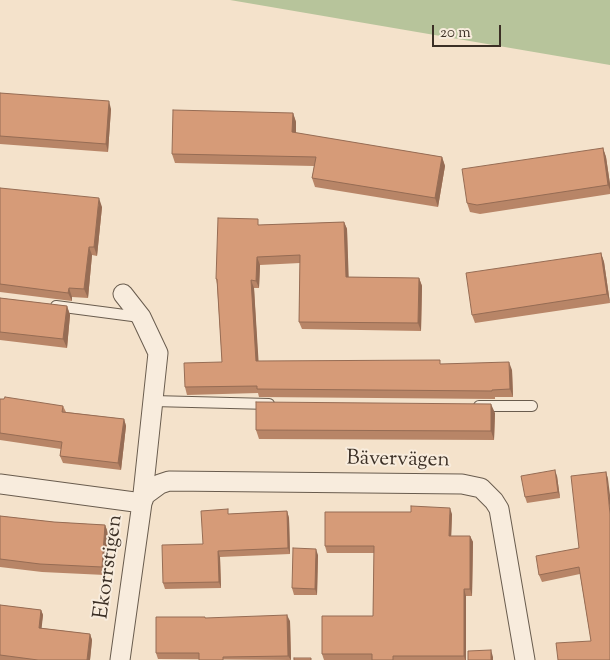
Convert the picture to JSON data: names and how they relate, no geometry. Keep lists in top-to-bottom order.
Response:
{
  "streets": {
    "street": ["Bävervägen", "Ekorrstigen"]
  },
  "crossings": [
    ["Bävervägen", "Ekorrstigen"]
  ],
  "scale_bar": "20 m"
}
